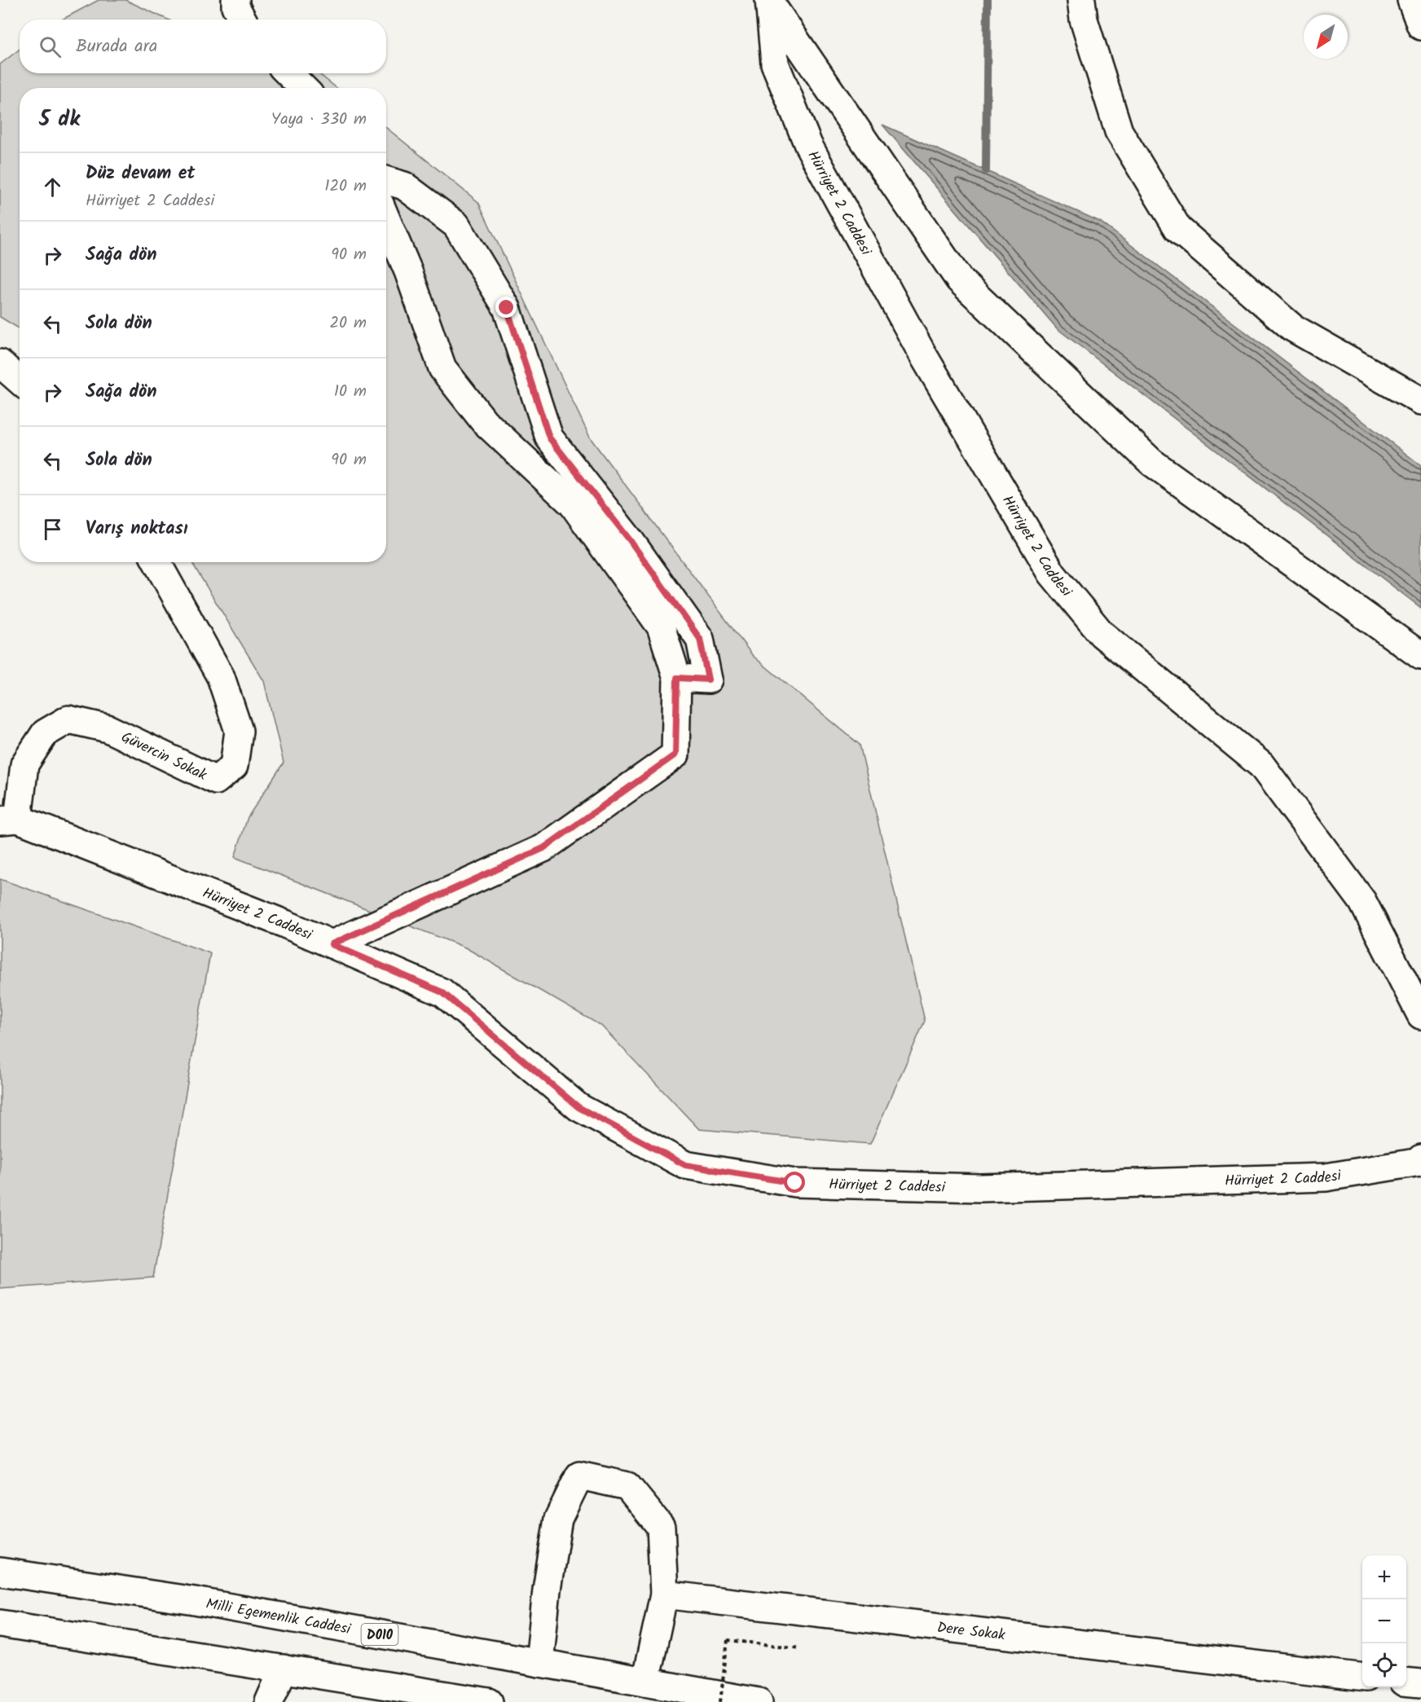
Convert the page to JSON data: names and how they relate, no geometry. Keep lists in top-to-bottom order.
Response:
{
  "streets": {
    "main road": [
      "Hürriyet 2 Caddesi",
      "Güvercin Sokak",
      "Milli Egemenlik Caddesi",
      "Dere Sokak",
      "D010"
    ]
  },
  "crossings": [
    ["Hürriyet 2 Caddesi", "Güvercin Sokak"]
  ],
  "north": "bottom left",
  "page": {
    "search": "Burada ara",
    "heading": ["5 dk", "Yaya · 330 m"],
    "list": [
      ["Düz devam et", "Hürriyet 2 Caddesi", "120 m"],
      ["Sağa dön", "90 m"],
      ["Sola dön", "20 m"],
      ["Sağa dön", "10 m"],
      ["Sola dön", "90 m"],
      "Varış noktası"
    ],
    "map_buttons": ["+", "−"]
  }
}
